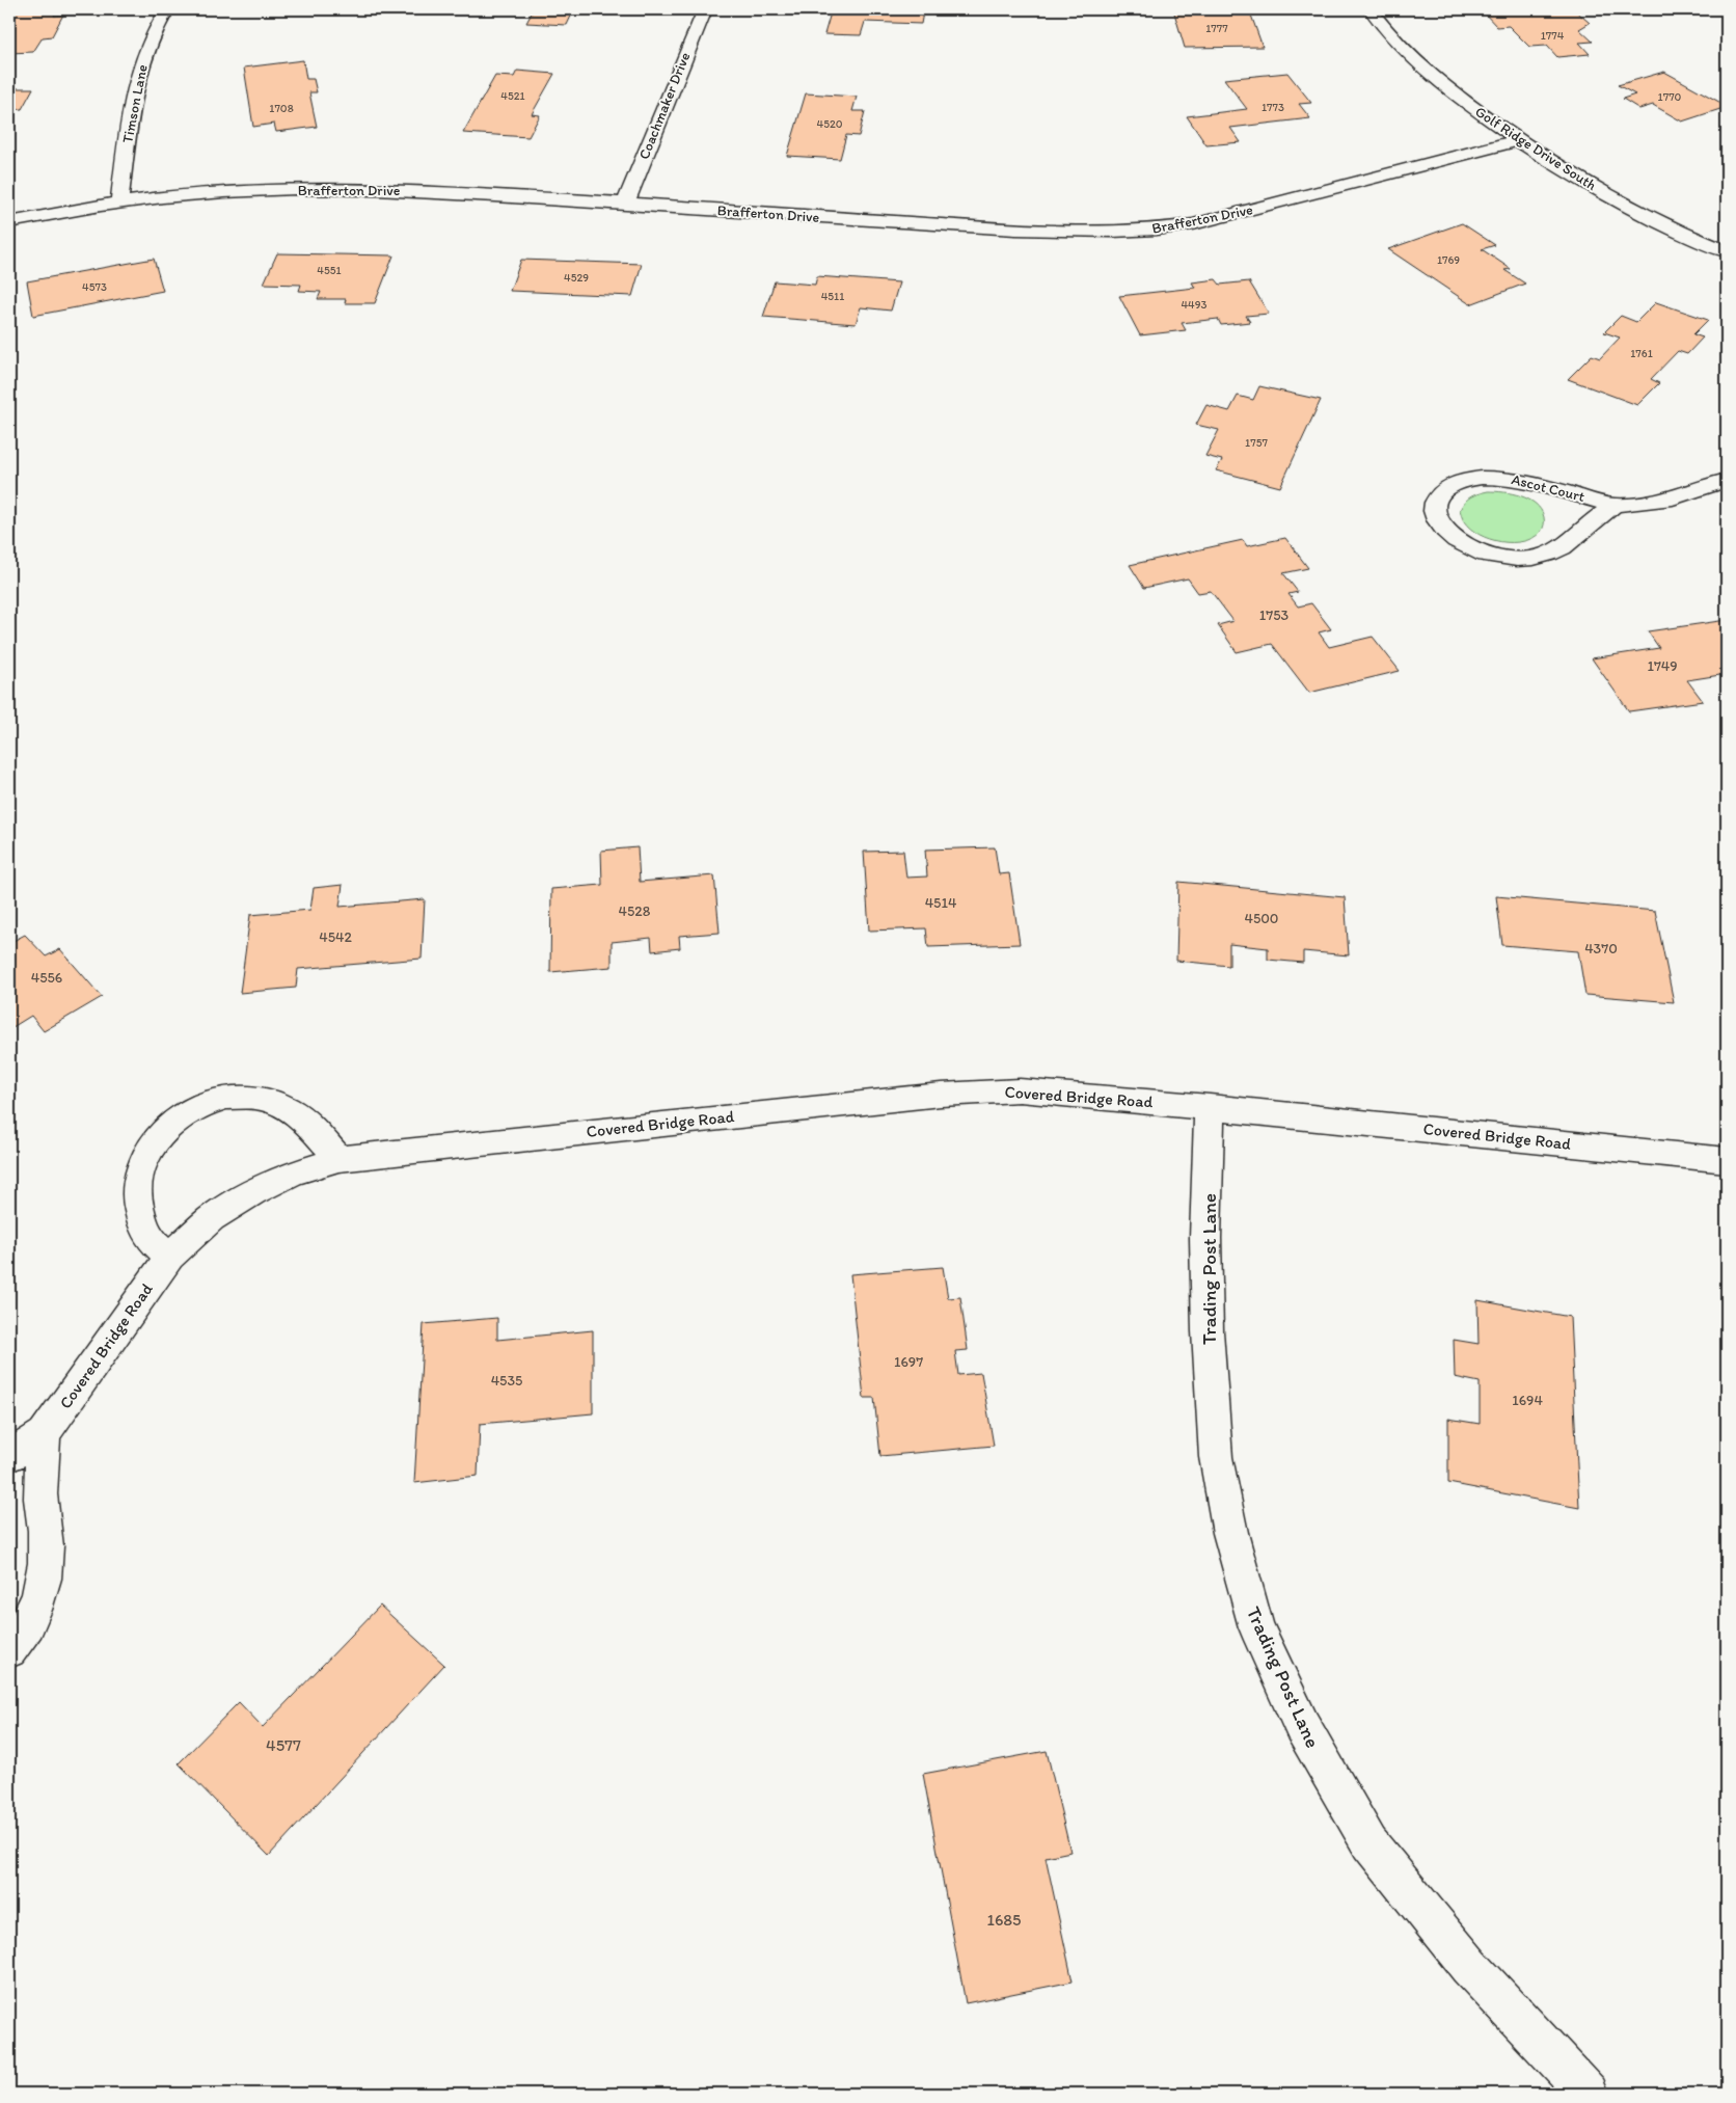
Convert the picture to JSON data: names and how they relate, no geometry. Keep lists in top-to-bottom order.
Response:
{
  "streets": {
    "street": [
      "Timson Lane",
      "Coachmaker Drive",
      "Golf Ridge Drive South",
      "Brafferton Drive",
      "Ascot Court",
      "Covered Bridge Road",
      "Trading Post Lane"
    ]
  },
  "crossings": [
    ["Timson Lane", "Brafferton Drive"],
    ["Coachmaker Drive", "Brafferton Drive"],
    ["Golf Ridge Drive South", "Brafferton Drive"],
    ["Covered Bridge Road", "Trading Post Lane"]
  ],
  "house_numbers": [
    "1777",
    "1774",
    "4521",
    "1770",
    "1773",
    "1708",
    "4520",
    "1769",
    "4551",
    "4529",
    "4573",
    "4511",
    "4493",
    "1761",
    "1757",
    "1753",
    "1749",
    "4514",
    "4528",
    "4500",
    "4542",
    "4370",
    "4556",
    "1697",
    "4535",
    "1694",
    "4577",
    "1685"
  ]
}
